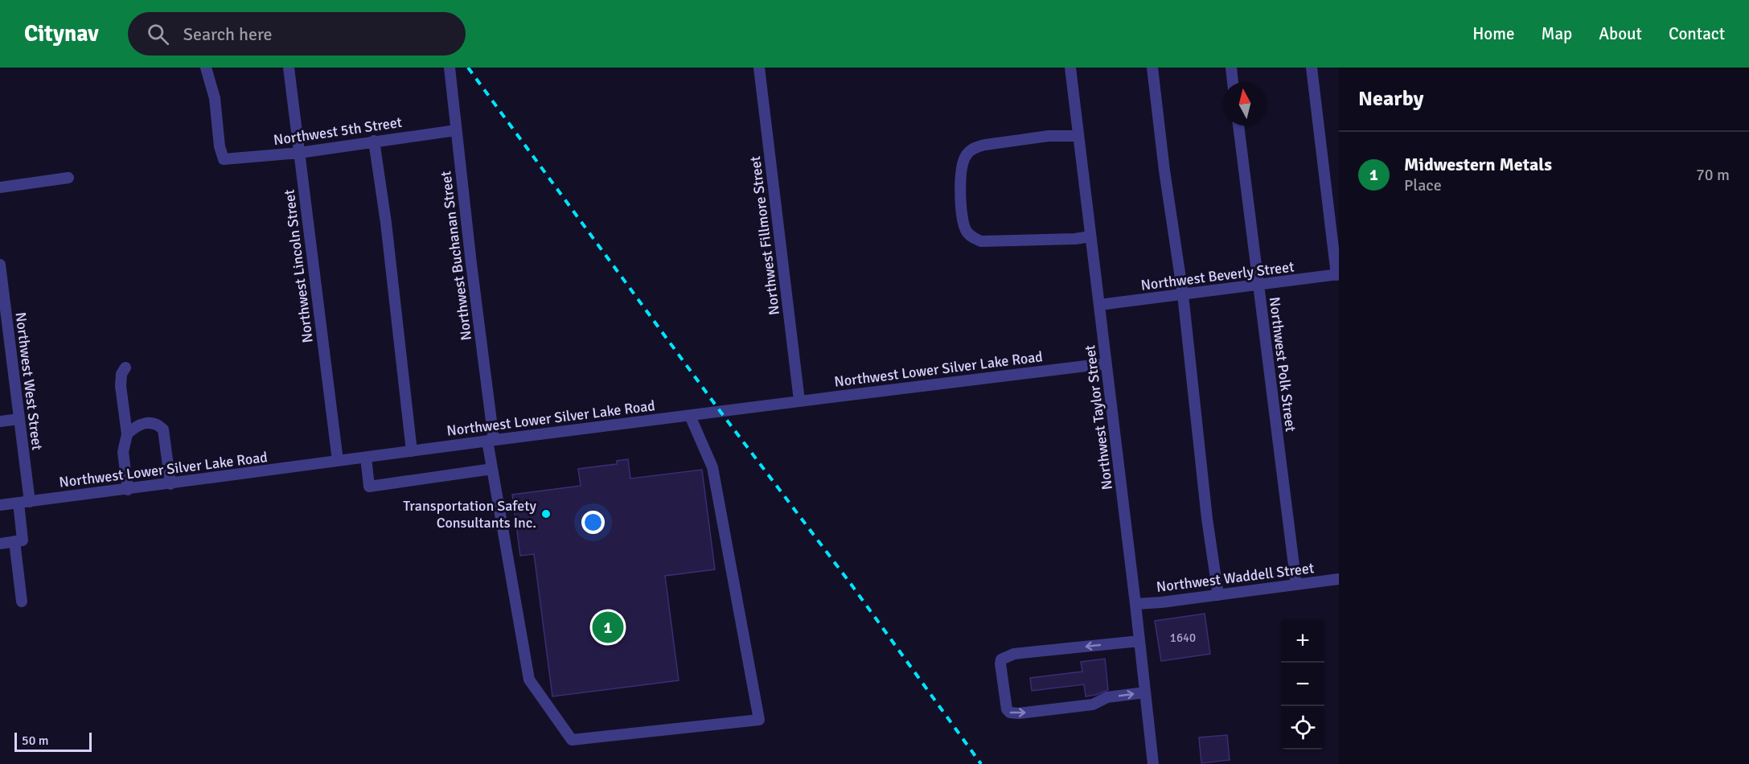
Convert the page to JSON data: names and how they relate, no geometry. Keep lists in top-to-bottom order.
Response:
{
  "streets": {
    "street": [
      "Northwest 5th Street",
      "Northwest Fillmore Street",
      "Northwest Buchanan Street",
      "Northwest Lincoln Street",
      "Northwest Beverly Street",
      "Northwest Polk Street",
      "Northwest Lower Silver Lake Road",
      "Northwest West Street",
      "Northwest Taylor Street",
      "Northwest Waddell Street"
    ]
  },
  "crossings": [
    ["Northwest 5th Street", "Northwest Buchanan Street"],
    ["Northwest 5th Street", "Northwest Lincoln Street"],
    ["Northwest Fillmore Street", "Northwest Lower Silver Lake Road"],
    ["Northwest Buchanan Street", "Northwest Lower Silver Lake Road"],
    ["Northwest Lincoln Street", "Northwest Lower Silver Lake Road"],
    ["Northwest Beverly Street", "Northwest Polk Street"],
    ["Northwest Beverly Street", "Northwest Taylor Street"],
    ["Northwest Polk Street", "Northwest Waddell Street"],
    ["Northwest Lower Silver Lake Road", "Northwest West Street"],
    ["Northwest Lower Silver Lake Road", "Northwest Taylor Street"],
    ["Northwest Taylor Street", "Northwest Waddell Street"]
  ],
  "places": ["Transportation Safety Consultants Inc."],
  "house_numbers": ["1640"],
  "scale_bar": "50 m",
  "north": "top",
  "page": {
    "header": "Citynav",
    "search": "Search here",
    "nav": [
      "Home",
      "Map",
      "About",
      "Contact"
    ],
    "heading": "Nearby",
    "list": [
      {
        "mark": "1",
        "name": "Midwestern Metals",
        "note": "Place",
        "value": "70 m"
      }
    ],
    "pins": "1",
    "map_buttons": ["+", "−"],
    "scale": "50 m"
  }
}
